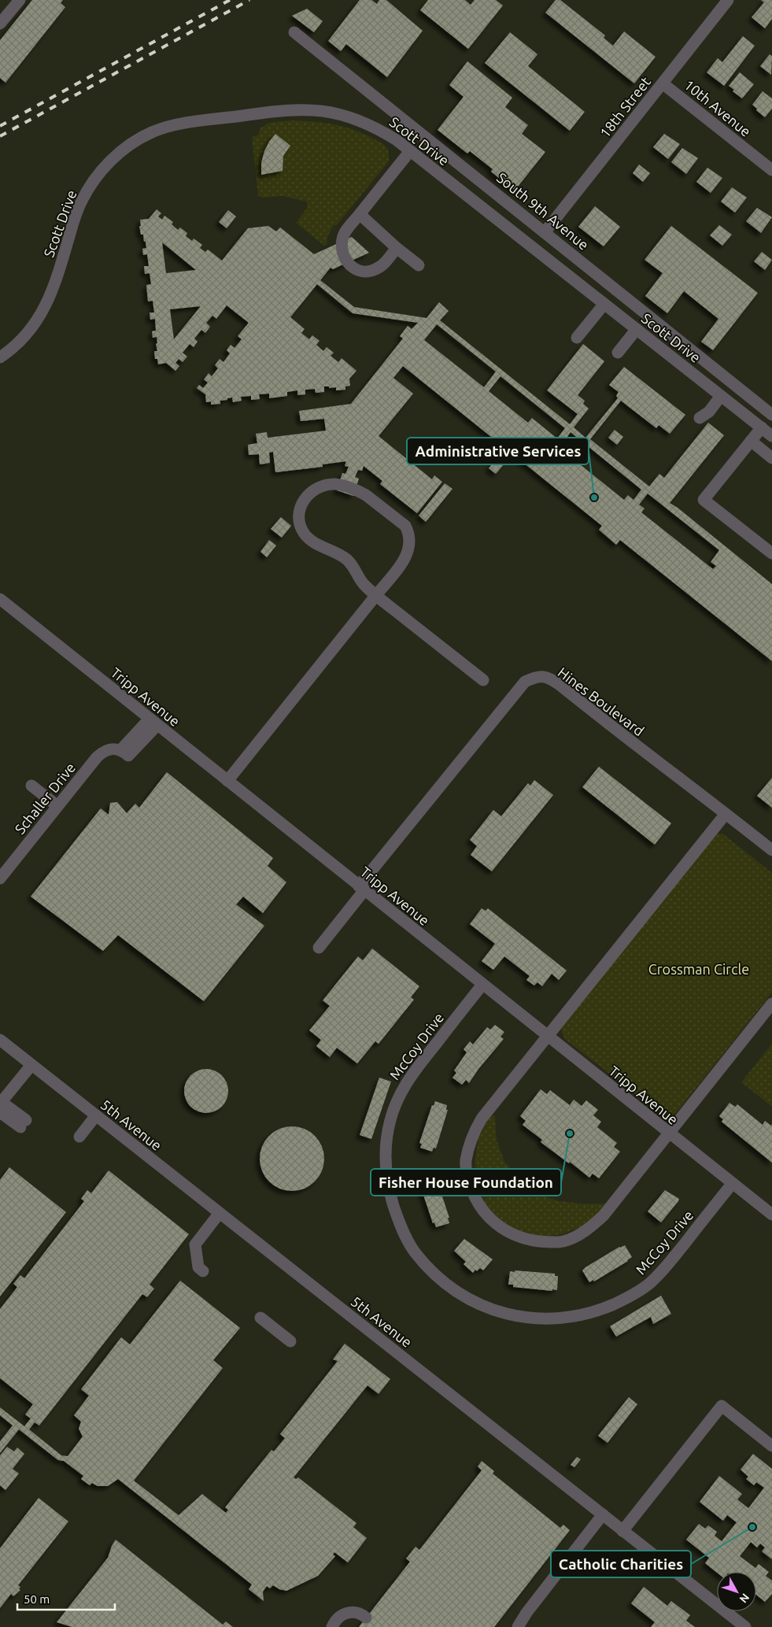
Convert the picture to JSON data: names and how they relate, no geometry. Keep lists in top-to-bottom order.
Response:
{
  "streets": {
    "street": [
      "18th Street",
      "10th Avenue",
      "Scott Drive",
      "South 9th Avenue",
      "Tripp Avenue",
      "Hines Boulevard",
      "Schaller Drive",
      "McCoy Drive",
      "5th Avenue"
    ]
  },
  "crossings": [
    ["18th Street", "10th Avenue"],
    ["18th Street", "South 9th Avenue"],
    ["Tripp Avenue", "Hines Boulevard"],
    ["Tripp Avenue", "Schaller Drive"],
    ["Tripp Avenue", "McCoy Drive"]
  ],
  "parks": ["Crossman Circle"],
  "places": ["Administrative Services", "Fisher House Foundation", "Catholic Charities"],
  "scale_bar": "50 m",
  "north": "bottom right"
}
